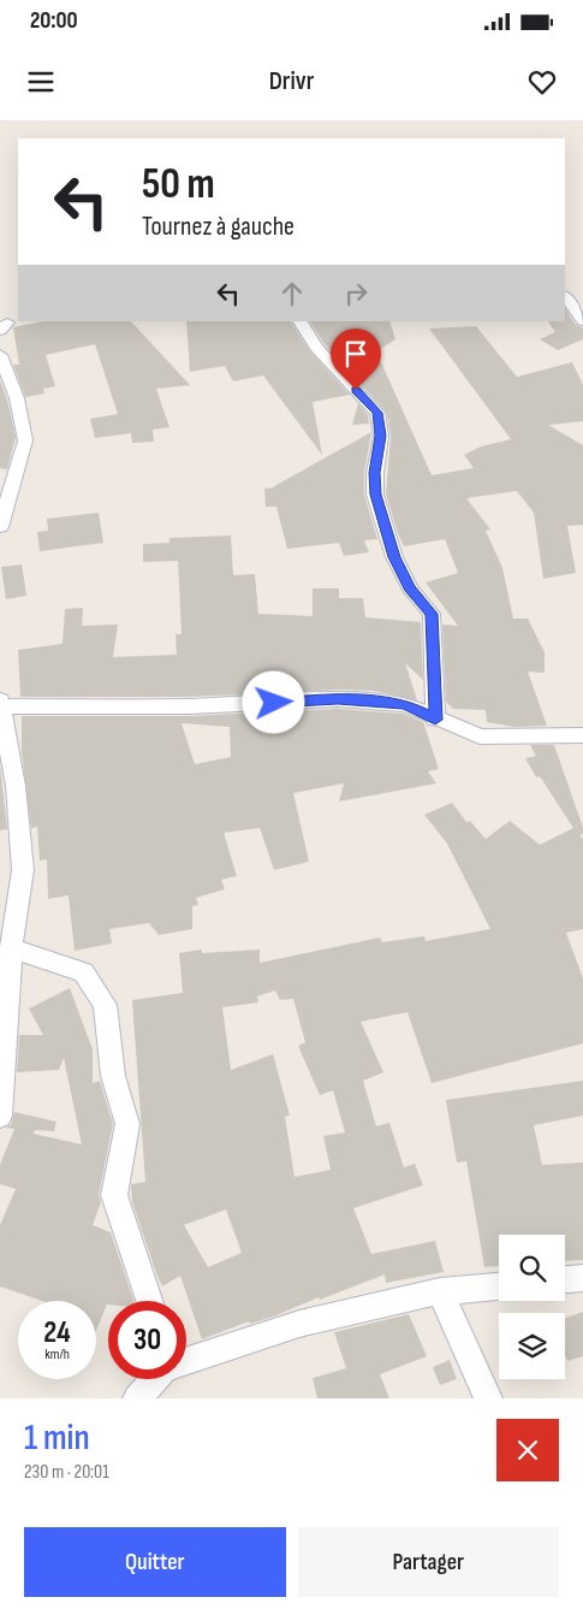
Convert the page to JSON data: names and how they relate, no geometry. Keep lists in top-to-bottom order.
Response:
{
  "page": {
    "status": "20:00",
    "header": "Drivr",
    "turn": ["50 m", "Tournez à gauche"],
    "speed": "24 km/h",
    "limit": "30",
    "heading": ["1 min", "230 m · 20:01"],
    "buttons": ["Quitter", "Partager"]
  }
}
